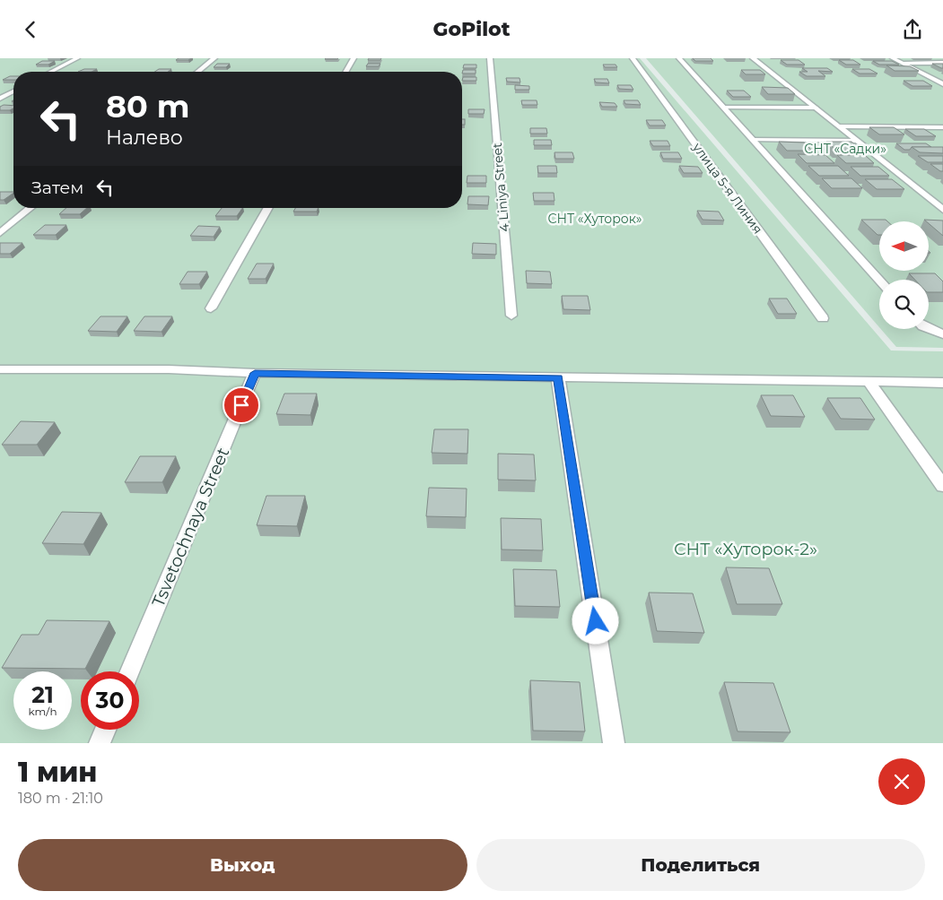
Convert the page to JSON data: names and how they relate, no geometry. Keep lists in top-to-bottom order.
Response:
{
  "streets": {
    "street": ["4 Liniya Street", "улица 5-я Линия", "Tsvetochnaya Street"]
  },
  "parks": ["СНТ «Садки»", "СНТ «Хуторок»", "СНТ «Хуторок-2»"],
  "north": "left",
  "page": {
    "header": "GoPilot",
    "turn": ["80 m", "Налево"],
    "then": "Затем",
    "speed": "21 km/h",
    "limit": "30",
    "heading": ["1 мин", "180 m · 21:10"],
    "buttons": ["Выход", "Поделиться"]
  }
}
